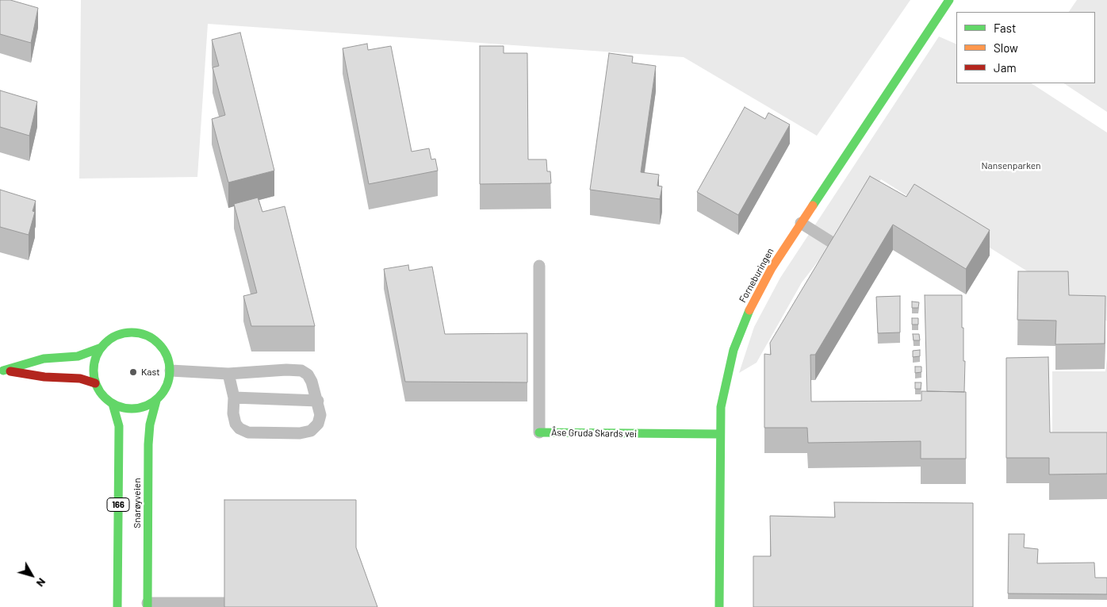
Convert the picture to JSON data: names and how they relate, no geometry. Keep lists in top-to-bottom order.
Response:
{
  "streets": {
    "street": [
      "Forneburingen",
      "Åse Gruda Skards vei",
      "Snarøyveien",
      "166"
    ]
  },
  "crossings": [
    ["Forneburingen", "Åse Gruda Skards vei"],
    ["Snarøyveien", "166"]
  ],
  "parks": ["Nansenparken"],
  "places": ["Kast"],
  "legend": ["Fast", "Slow", "Jam"],
  "north": "bottom right"
}
